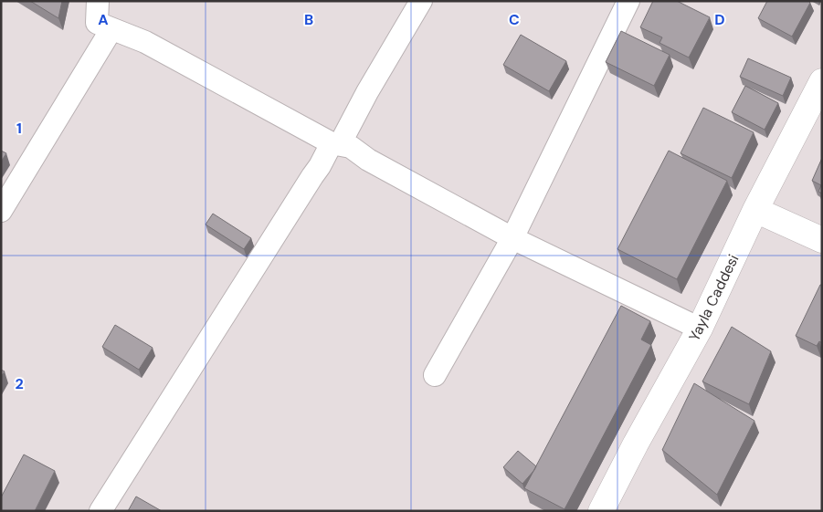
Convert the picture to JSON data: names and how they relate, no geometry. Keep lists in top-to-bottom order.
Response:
{
  "streets": {
    "street": ["Yayla Caddesi"]
  },
  "grid": {
    "columns": [
      "A",
      "B",
      "C",
      "D"
    ],
    "rows": ["1", "2"]
  }
}
